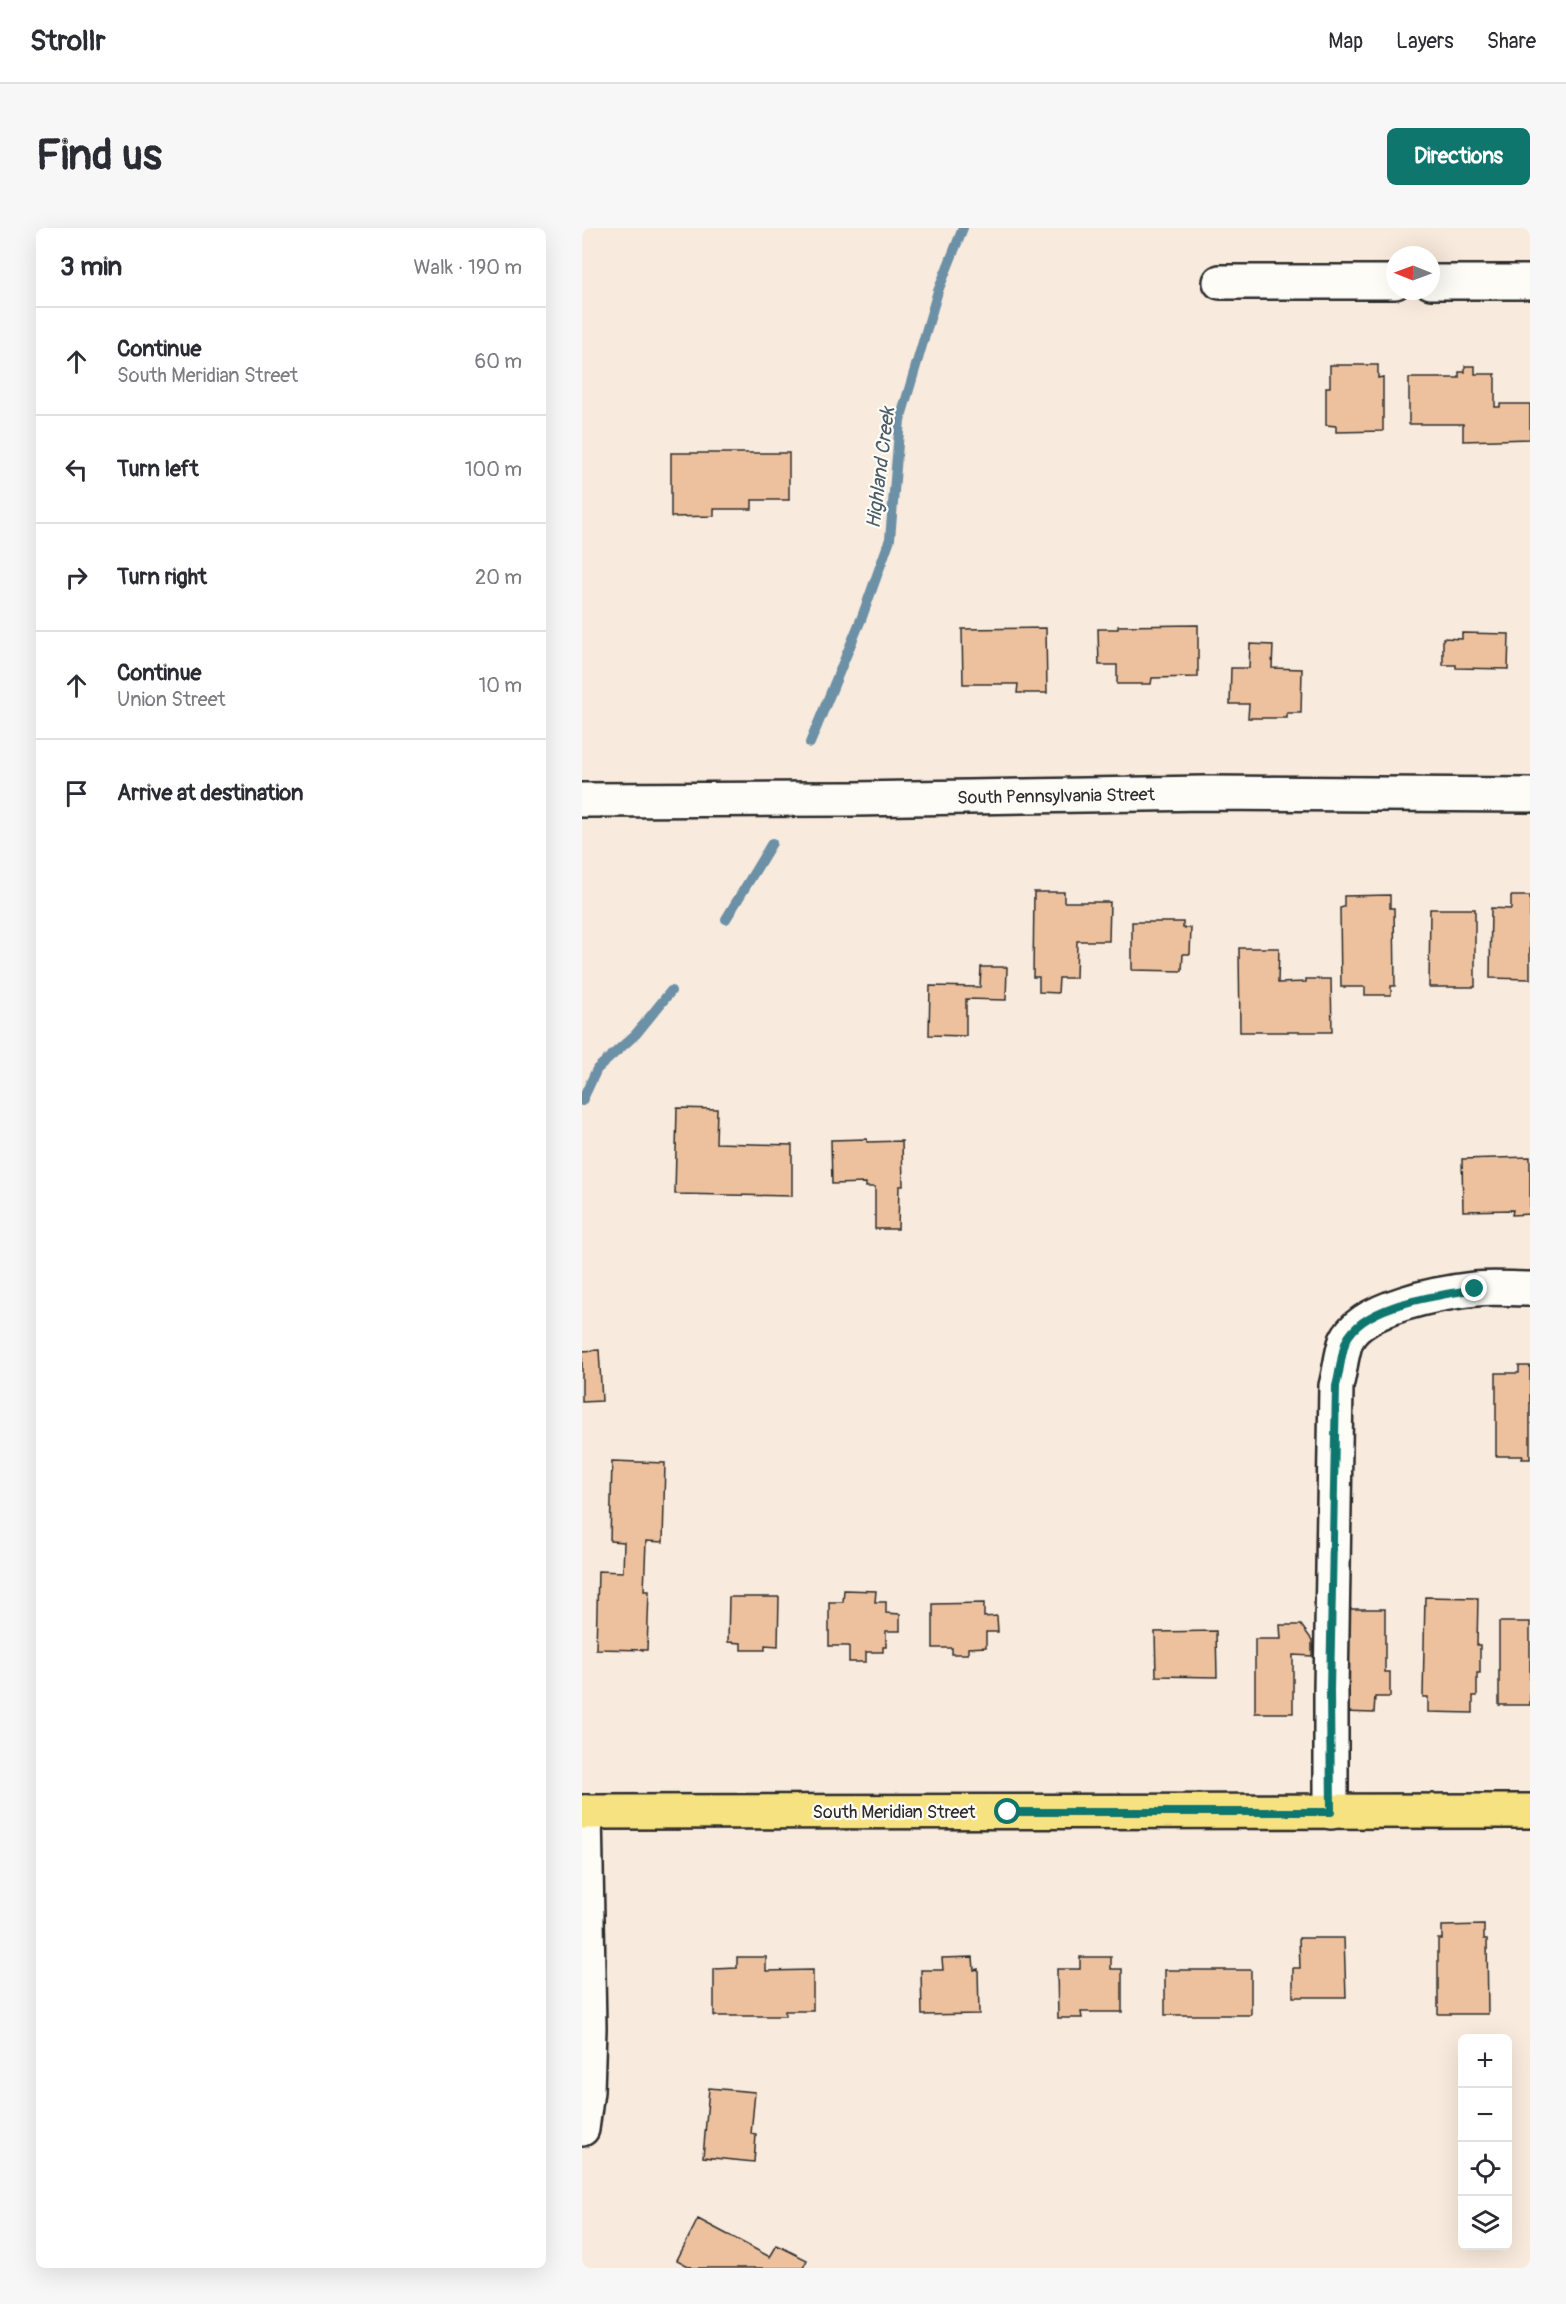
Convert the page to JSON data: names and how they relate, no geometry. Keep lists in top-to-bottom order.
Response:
{
  "streets": {
    "main road": ["South Meridian Street"],
    "street": ["South Pennsylvania Street"]
  },
  "water": ["Highland Creek"],
  "north": "left",
  "page": {
    "header": "Strollr",
    "nav": ["Map", "Layers", "Share"],
    "buttons": "Directions",
    "title": "Find us",
    "heading": ["3 min", "Walk · 190 m"],
    "list": [
      ["Continue", "South Meridian Street", "60 m"],
      ["Turn left", "100 m"],
      ["Turn right", "20 m"],
      ["Continue", "Union Street", "10 m"],
      "Arrive at destination"
    ],
    "map_buttons": ["+", "−"]
  }
}
